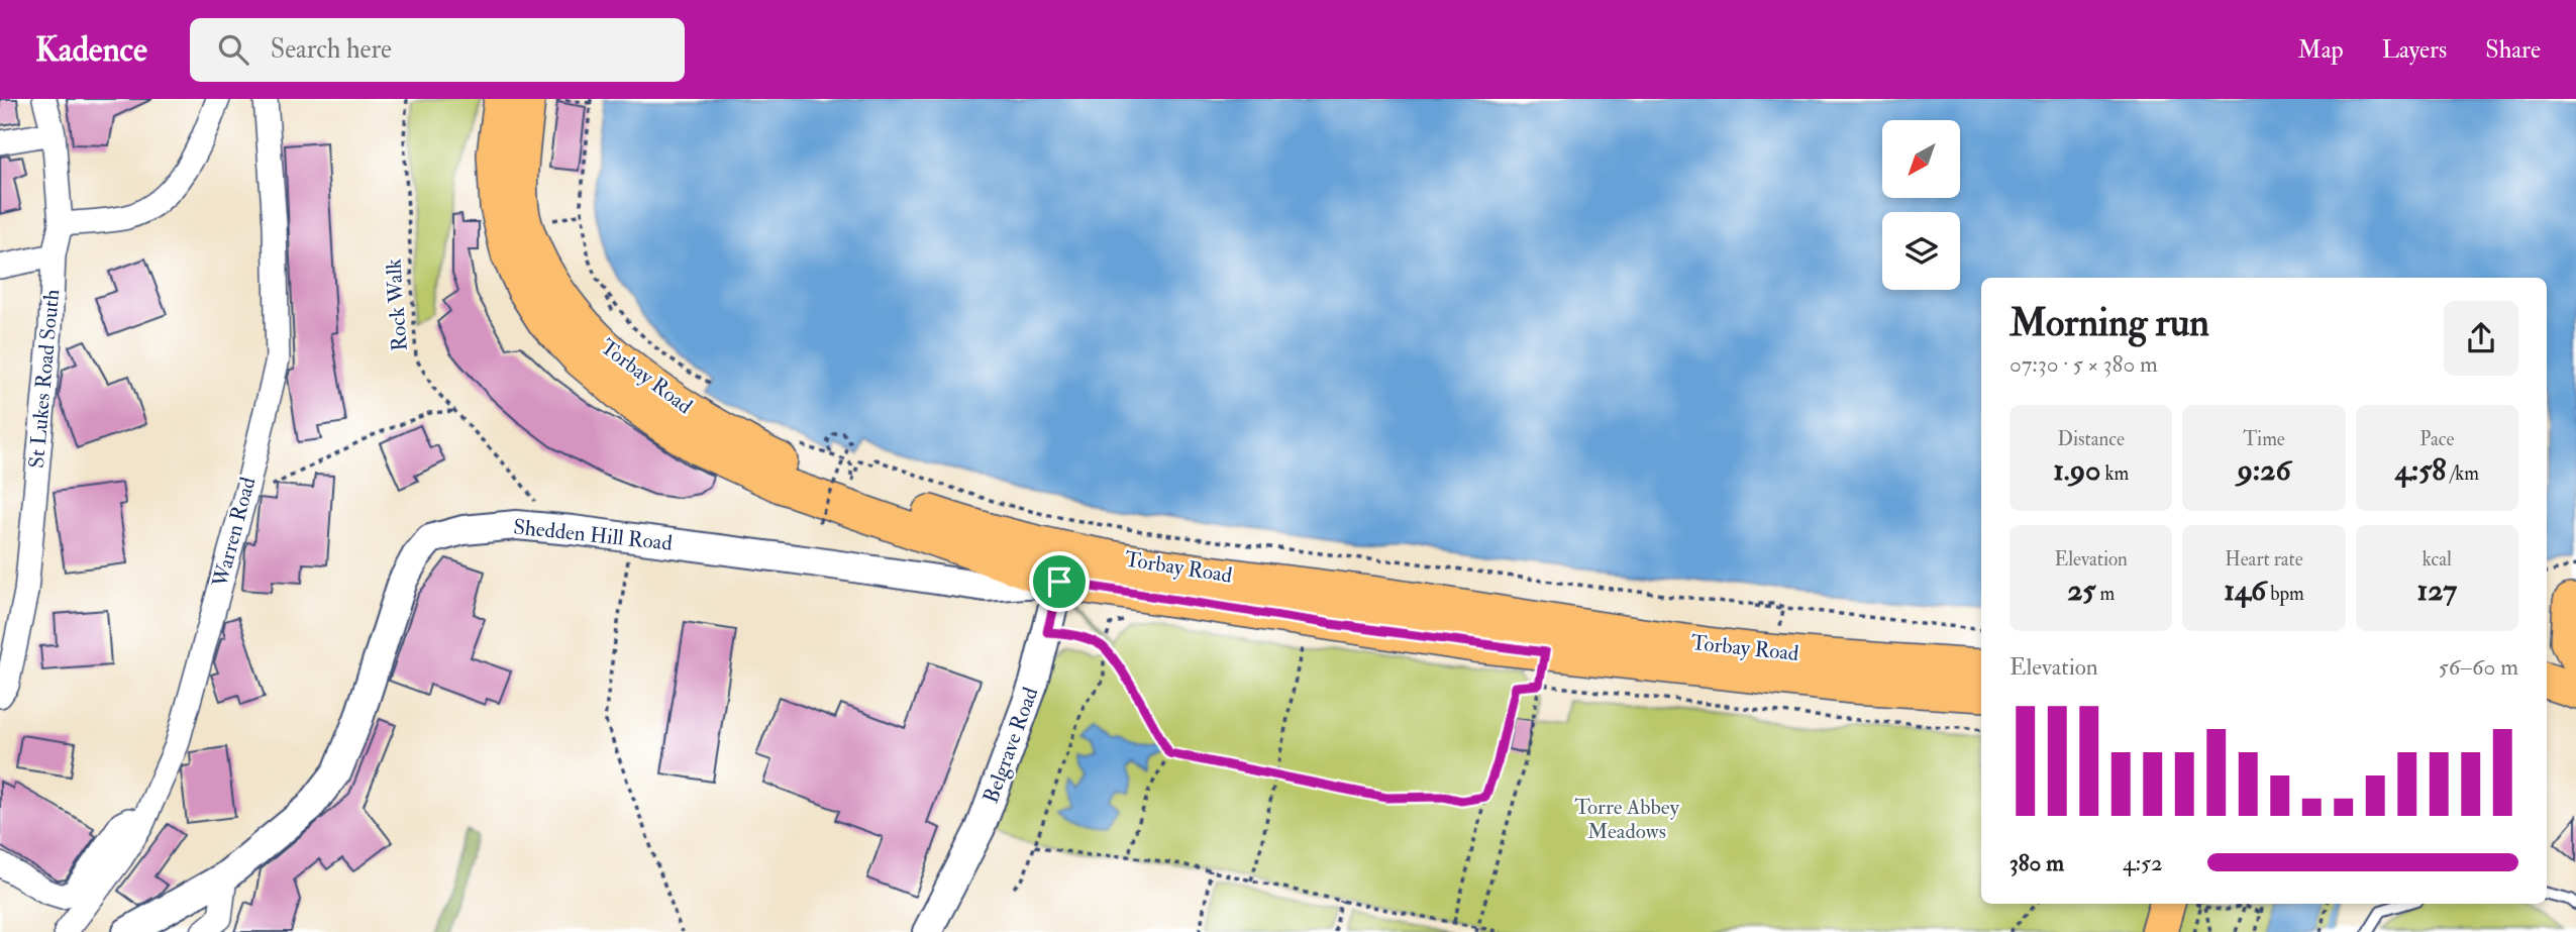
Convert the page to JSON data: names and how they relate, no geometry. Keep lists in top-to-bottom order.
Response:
{
  "streets": {
    "main road": ["Torbay Road"],
    "street": [
      "St Lukes Road South",
      "Warren Road",
      "Shedden Hill Road",
      "Belgrave Road"
    ],
    "path": ["Rock Walk"]
  },
  "crossings": [
    ["Torbay Road", "Shedden Hill Road"],
    ["Torbay Road", "Belgrave Road"],
    ["Shedden Hill Road", "Belgrave Road"]
  ],
  "parks": ["Torre Abbey Meadows"],
  "north": "bottom left",
  "page": {
    "header": "Kadence",
    "search": "Search here",
    "nav": ["Map", "Layers", "Share"],
    "heading": ["Morning run", "07:30 · 5 × 380 m"],
    "stats": [
      ["Distance", "1.90 km"],
      ["Time", "9:26"],
      ["Pace", "4:58 /km"],
      ["Elevation", "25 m"],
      ["Heart rate", "146 bpm"],
      ["kcal", "127"]
    ],
    "chart": ["Elevation", "56–60 m"],
    "list": [
      {
        "name": "380 m",
        "note": "4:52"
      }
    ]
  }
}
